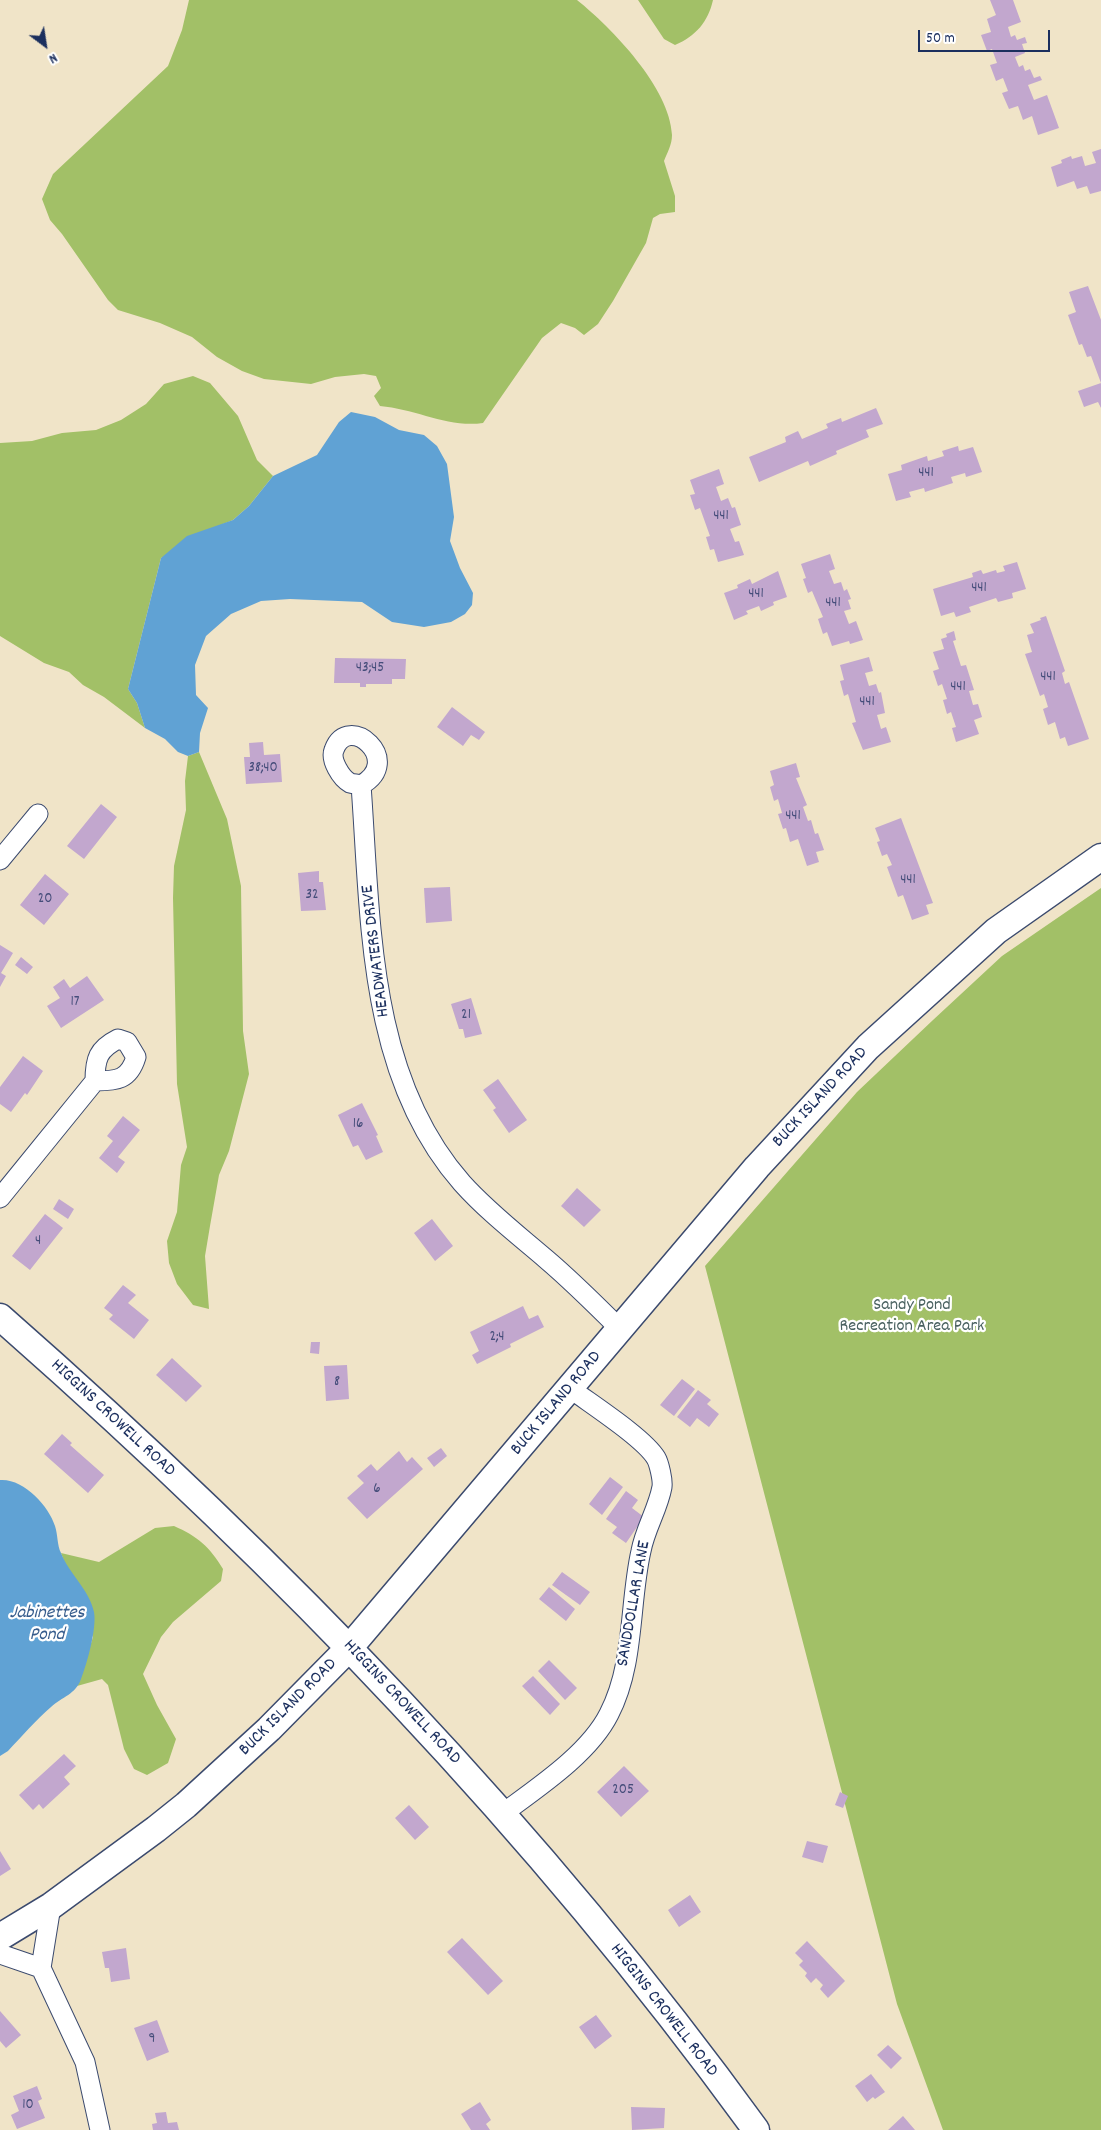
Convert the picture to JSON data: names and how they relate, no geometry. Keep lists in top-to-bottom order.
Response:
{
  "streets": {
    "main road": ["BUCK ISLAND ROAD", "HIGGINS CROWELL ROAD"],
    "street": ["HEADWATERS DRIVE", "SANDDOLLAR LANE"]
  },
  "crossings": [
    ["HEADWATERS DRIVE", "BUCK ISLAND ROAD"],
    ["BUCK ISLAND ROAD", "HIGGINS CROWELL ROAD"],
    ["BUCK ISLAND ROAD", "SANDDOLLAR LANE"],
    ["HIGGINS CROWELL ROAD", "SANDDOLLAR LANE"]
  ],
  "water": ["Jabinettes Pond"],
  "parks": ["Sandy Pond Recreation Area Park"],
  "house_numbers": [
    "441",
    "441",
    "441",
    "441",
    "441",
    "43;45",
    "441",
    "441",
    "441",
    "38;40",
    "441",
    "441",
    "32",
    "20",
    "17",
    "21",
    "16",
    "4",
    "2;4",
    "8",
    "6",
    "205",
    "9",
    "10"
  ],
  "scale_bar": "50 m",
  "north": "bottom right"
}
